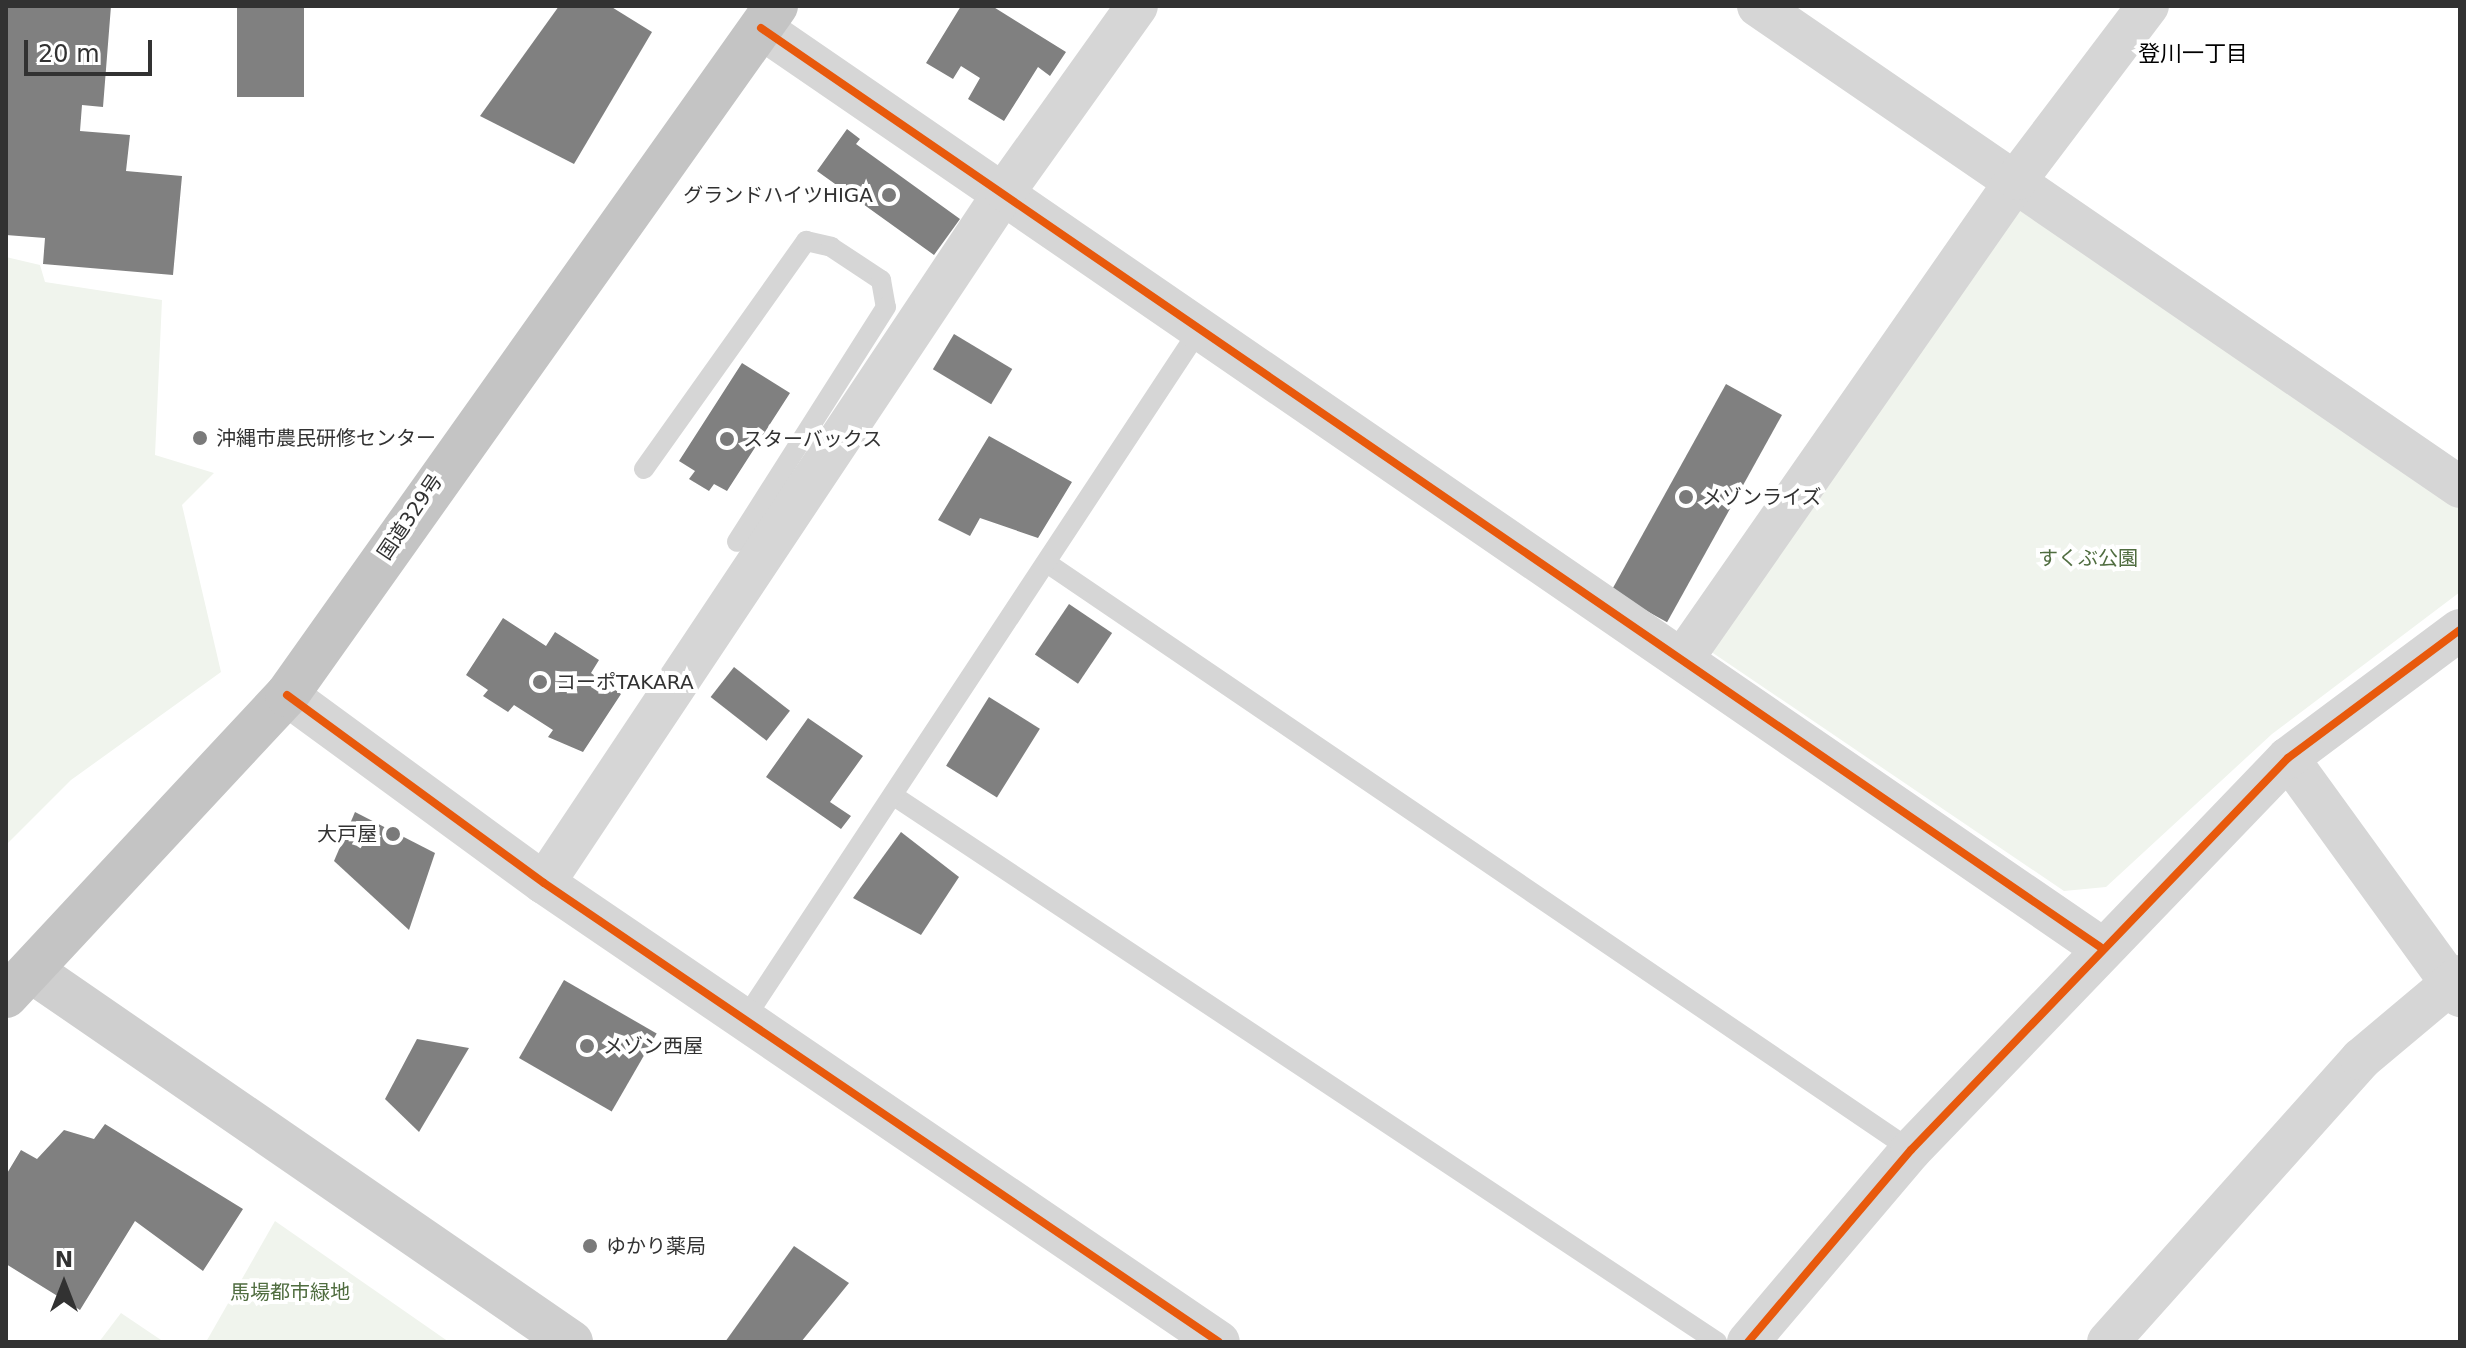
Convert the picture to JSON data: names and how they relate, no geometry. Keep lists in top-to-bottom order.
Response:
{
  "streets": {
    "highway": ["国道329号"]
  },
  "districts": ["登川一丁目"],
  "parks": ["すくぶ公園", "馬場都市緑地"],
  "places": [
    "グランドハイツHIGA",
    "沖縄市農民研修センター",
    "スターバックス",
    "メゾンライズ",
    "コーポTAKARA",
    "大戸屋",
    "メゾン西屋",
    "ゆかり薬局"
  ],
  "scale_bar": "20 m",
  "north": "top"
}
